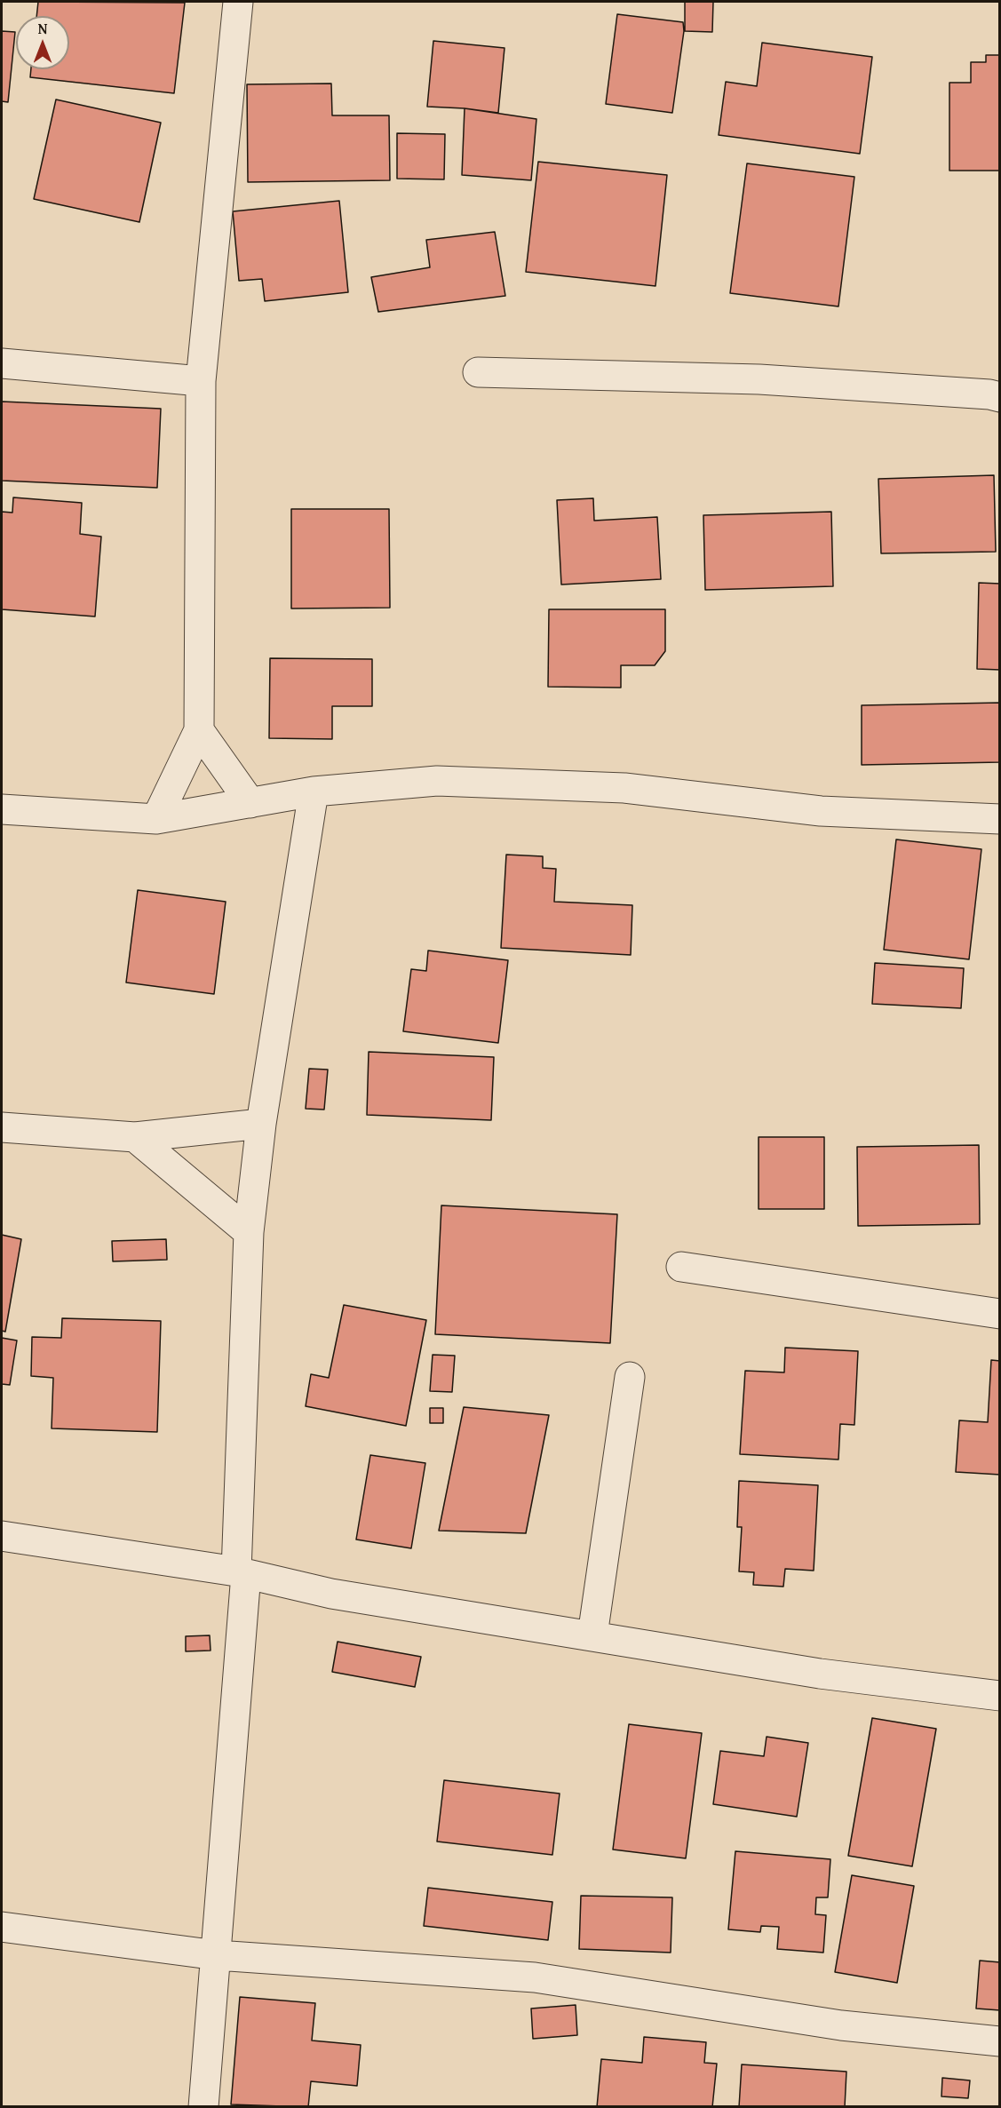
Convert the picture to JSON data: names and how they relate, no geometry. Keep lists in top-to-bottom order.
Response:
{
  "north": "top"
}
